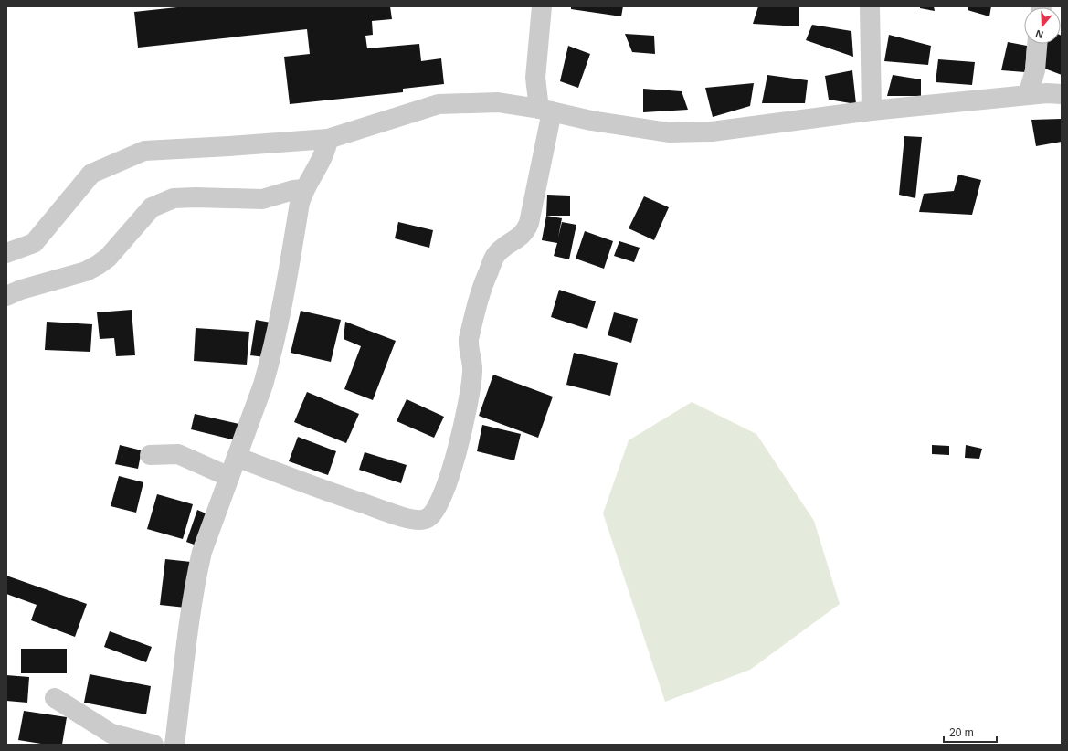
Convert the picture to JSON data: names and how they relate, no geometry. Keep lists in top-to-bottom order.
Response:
{
  "scale_bar": "20 m",
  "north": "bottom"
}
